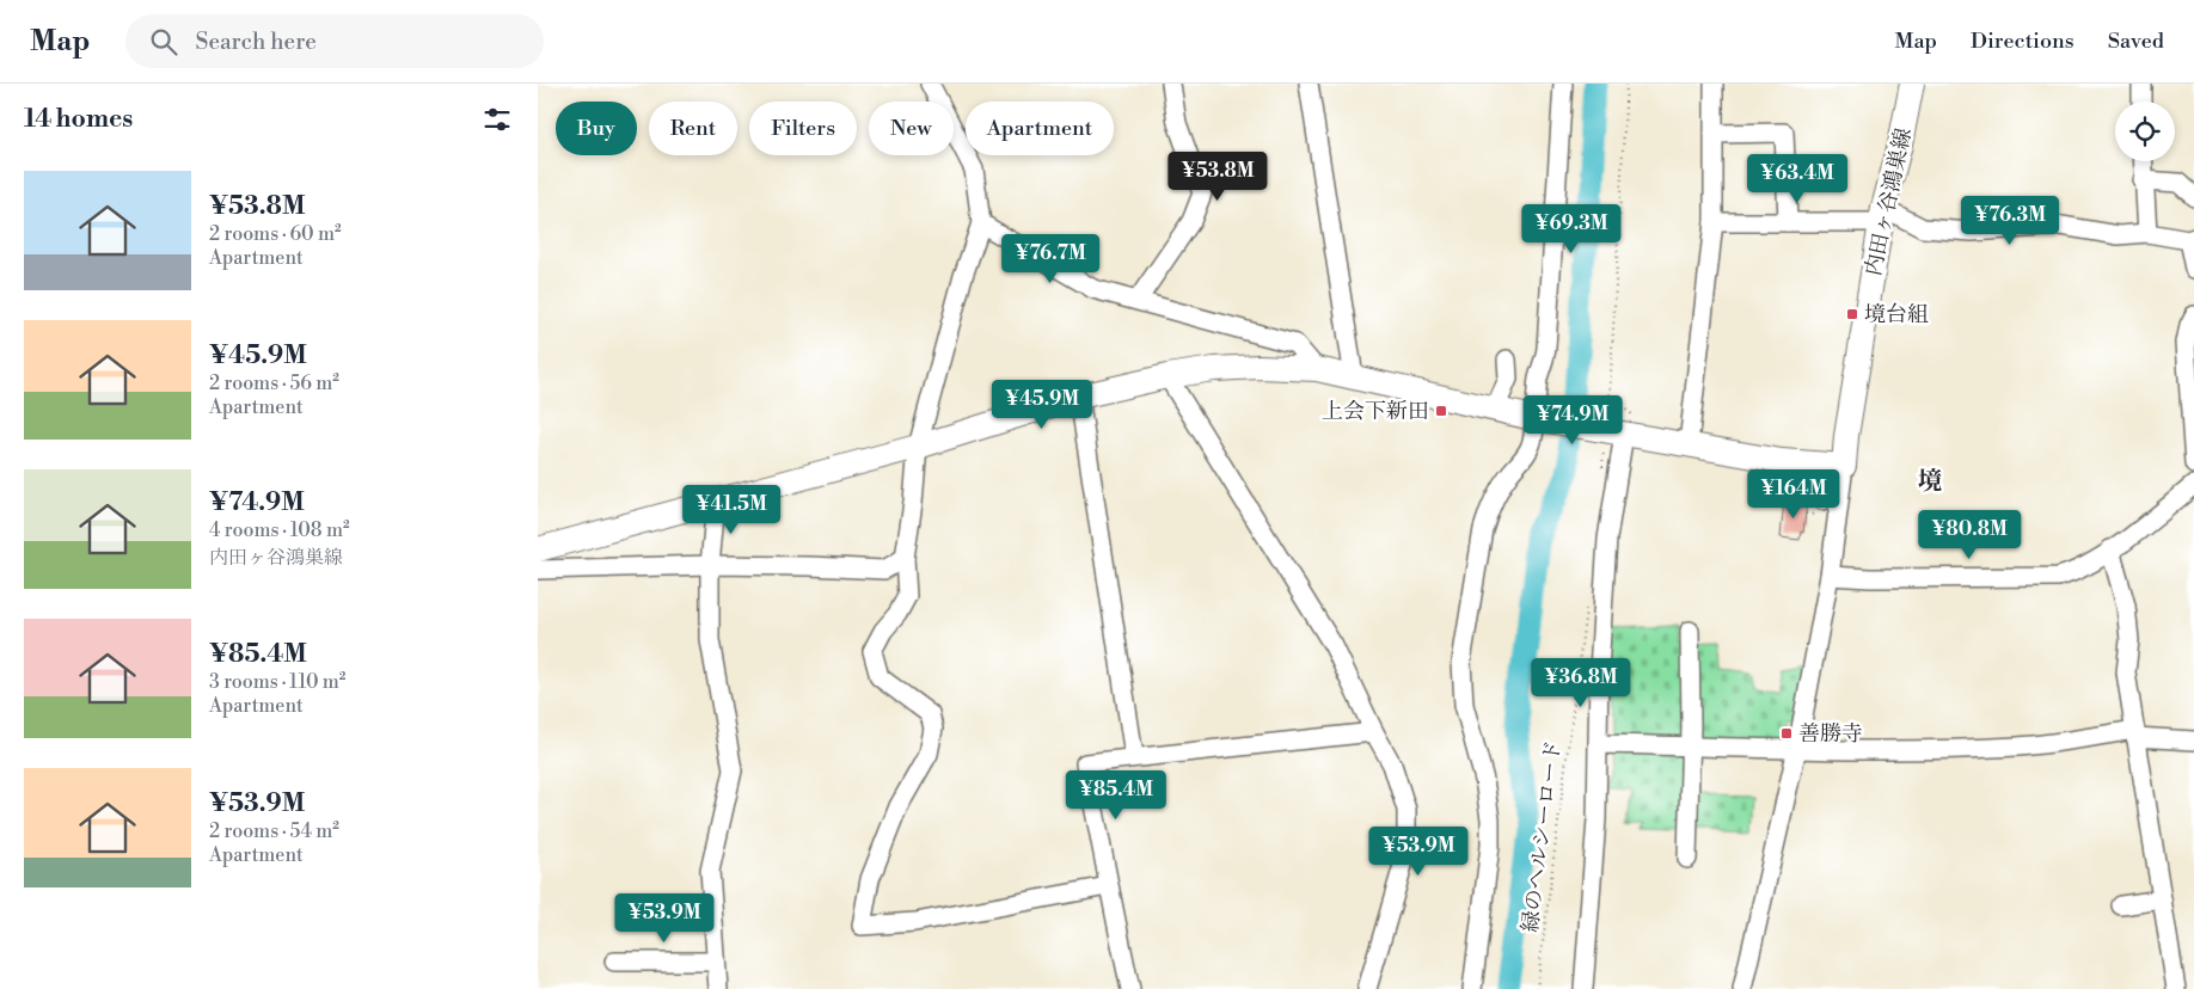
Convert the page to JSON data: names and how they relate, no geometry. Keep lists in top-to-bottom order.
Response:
{
  "streets": {
    "main road": ["内田ヶ谷鴻巣線"],
    "path": ["緑のヘルシーロード"]
  },
  "districts": ["境"],
  "places": {
    "transit": ["境台組", "上会下新田", "善勝寺"]
  },
  "page": {
    "header": "Map",
    "search": "Search here",
    "nav": ["Map", "Directions", "Saved"],
    "heading": "14 homes",
    "chip": [
      "Buy",
      "Rent",
      "Filters",
      "New",
      "Apartment"
    ],
    "price": [
      "¥53.8M",
      "¥63.4M",
      "¥76.3M",
      "¥69.3M",
      "¥76.7M",
      "¥45.9M",
      "¥74.9M",
      "¥164M",
      "¥41.5M",
      "¥80.8M",
      "¥36.8M",
      "¥85.4M",
      "¥53.9M",
      "¥53.9M"
    ],
    "list": [
      {
        "name": "¥53.8M",
        "note": "2 rooms · 60 m² · Apartment"
      },
      {
        "name": "¥45.9M",
        "note": "2 rooms · 56 m² · Apartment"
      },
      {
        "name": "¥74.9M",
        "note": "4 rooms · 108 m² · 内田ヶ谷鴻巣線"
      },
      {
        "name": "¥85.4M",
        "note": "3 rooms · 110 m² · Apartment"
      },
      {
        "name": "¥53.9M",
        "note": "2 rooms · 54 m² · Apartment"
      }
    ]
  }
}
